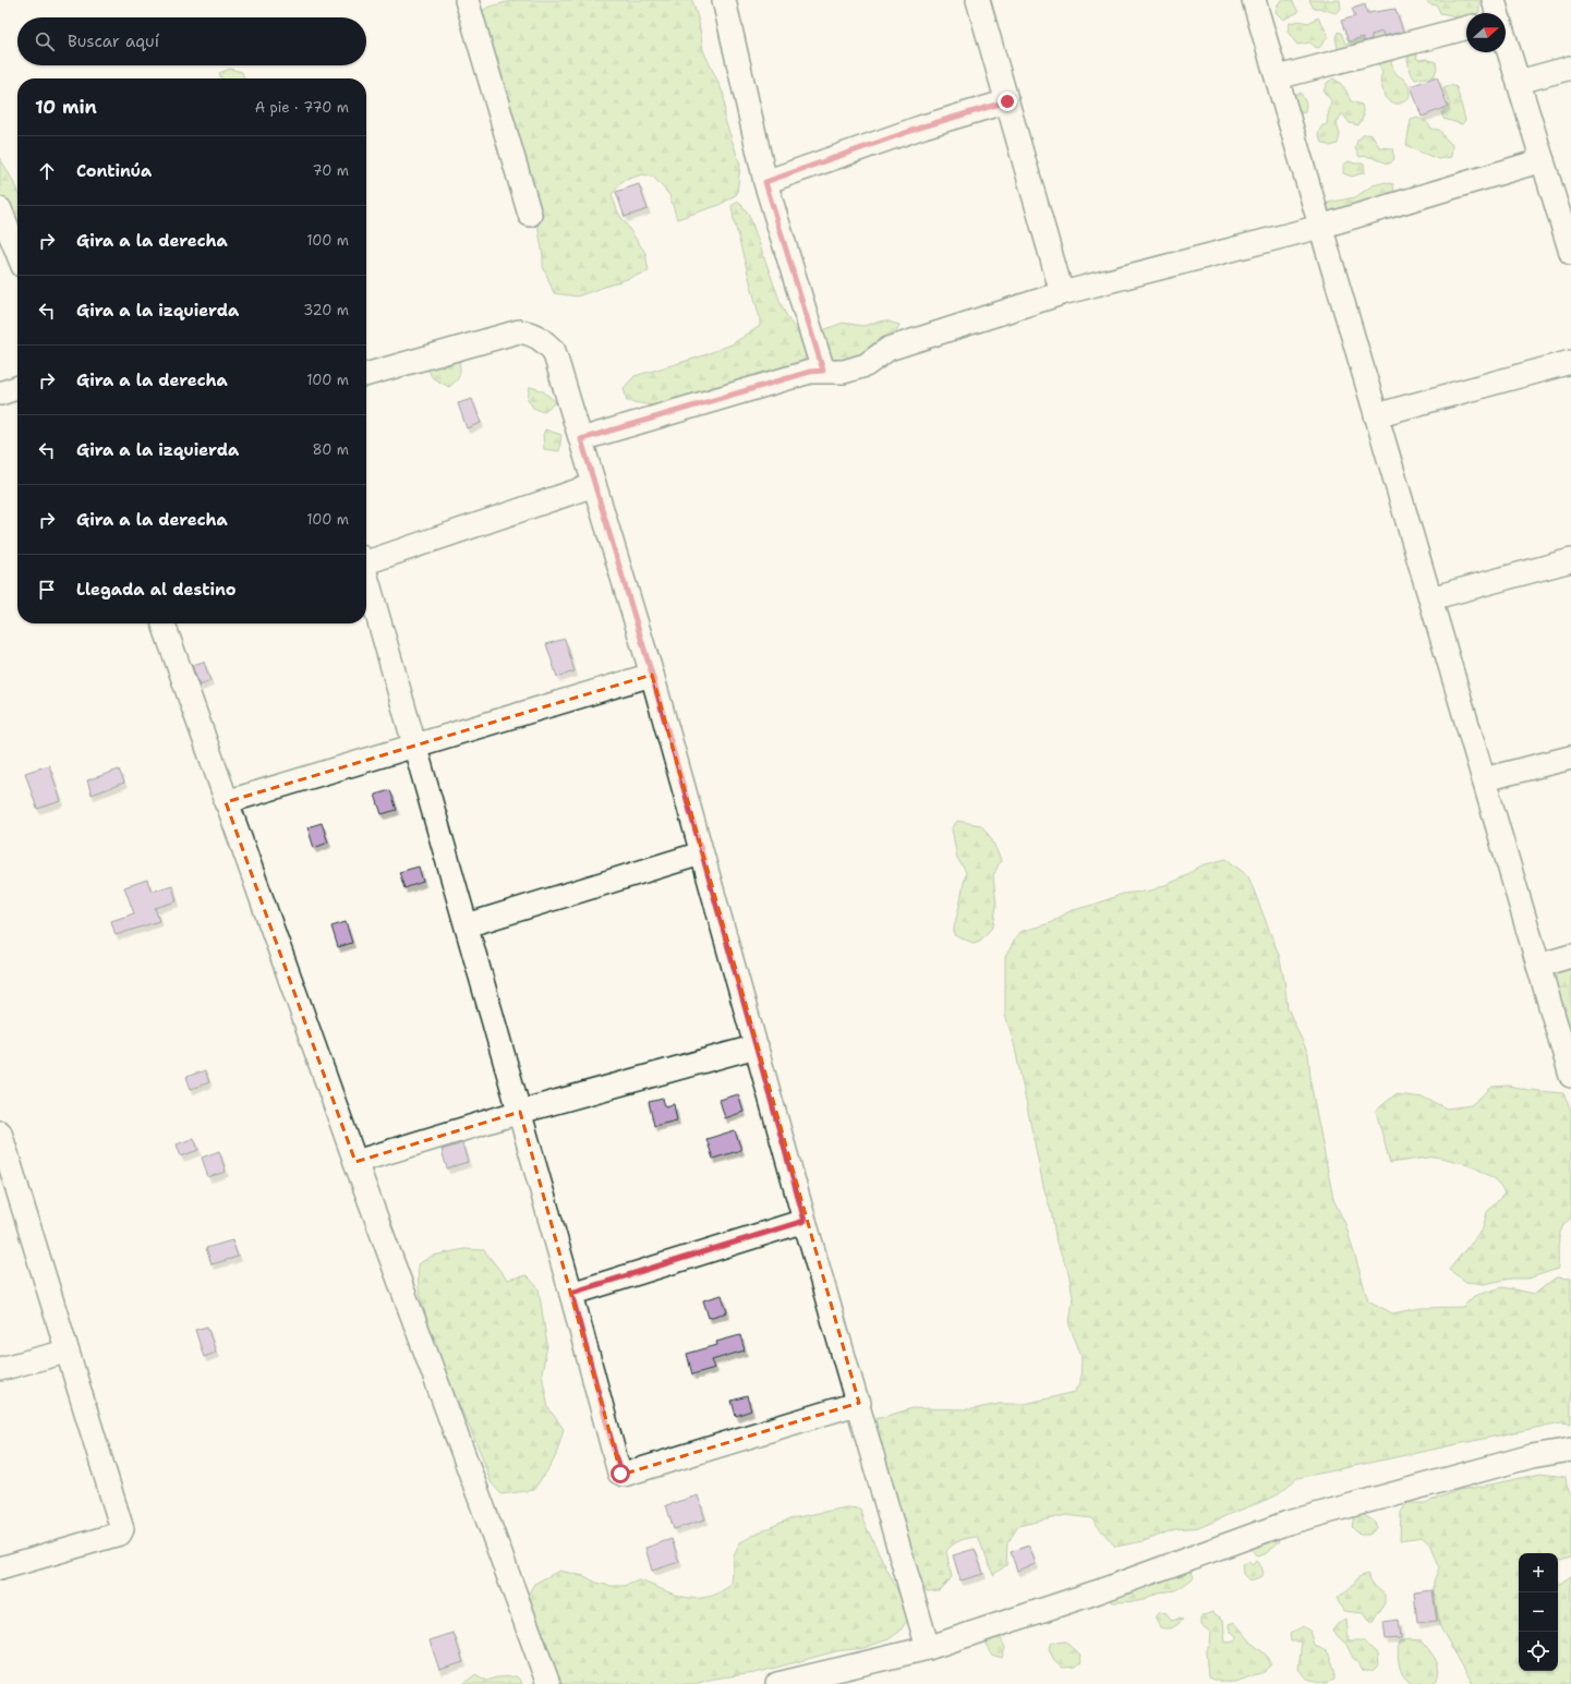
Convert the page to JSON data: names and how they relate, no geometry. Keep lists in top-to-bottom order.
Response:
{
  "north": "right",
  "page": {
    "search": "Buscar aquí",
    "heading": ["10 min", "A pie · 770 m"],
    "list": [
      ["Continúa", "70 m"],
      ["Gira a la derecha", "100 m"],
      ["Gira a la izquierda", "320 m"],
      ["Gira a la derecha", "100 m"],
      ["Gira a la izquierda", "80 m"],
      ["Gira a la derecha", "100 m"],
      "Llegada al destino"
    ],
    "map_buttons": ["+", "−"]
  }
}
